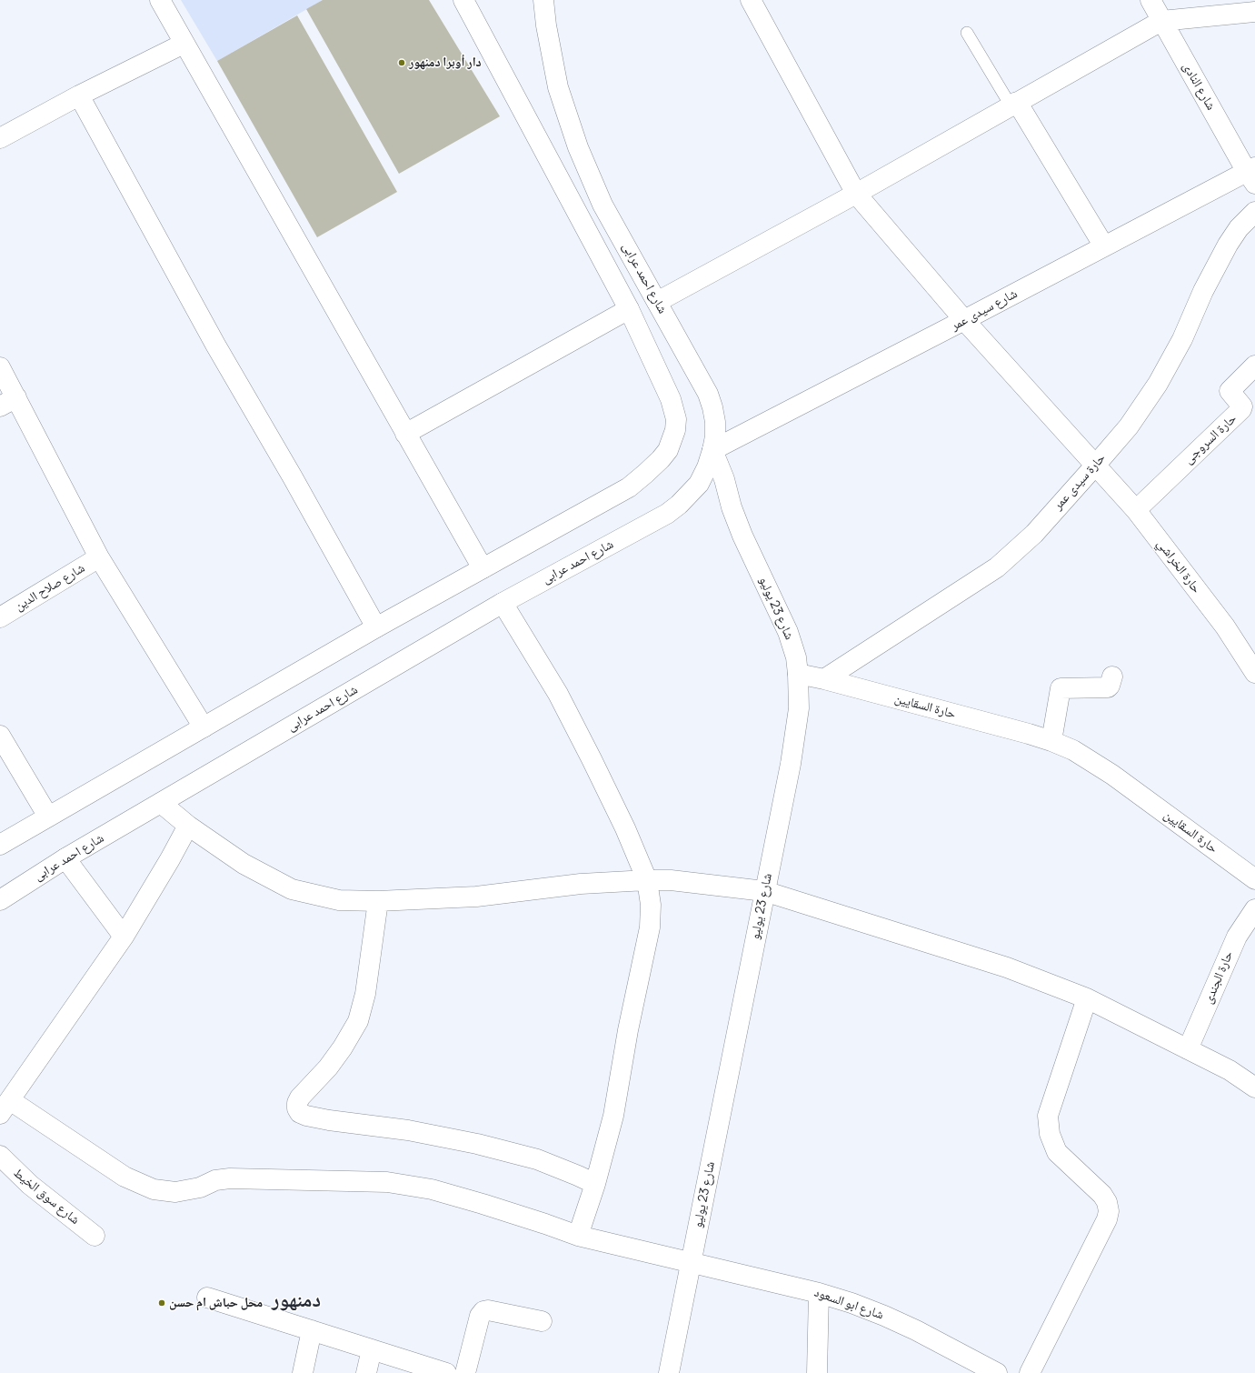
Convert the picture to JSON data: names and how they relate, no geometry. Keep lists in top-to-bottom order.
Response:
{
  "streets": {
    "street": [
      "شارع النادى",
      "شارع احمد عرابى",
      "شارع سيدى عمر",
      "حارة السروجى",
      "حارة سيدى عمر",
      "حارة الخراشي",
      "شارع صلاح الدين",
      "شارع 23 يوليو",
      "حارة السقايين",
      "حارة الجندى",
      "شارع سوق الخيط",
      "شارع ابو السعود"
    ]
  },
  "crossings": [
    ["شارع النادى", "شارع سيدى عمر"],
    ["شارع احمد عرابى", "شارع سيدى عمر"],
    ["شارع احمد عرابى", "شارع 23 يوليو"],
    ["شارع سيدى عمر", "حارة الخراشي"],
    ["شارع سيدى عمر", "شارع 23 يوليو"],
    ["حارة السروجى", "حارة الخراشي"],
    ["حارة سيدى عمر", "حارة الخراشي"],
    ["حارة سيدى عمر", "حارة السقايين"],
    ["شارع 23 يوليو", "حارة السقايين"],
    ["شارع 23 يوليو", "شارع ابو السعود"]
  ],
  "districts": ["دمنهور"],
  "places": ["دار أوبرا دمنهور", "محل حباش ام حسن"]
}
